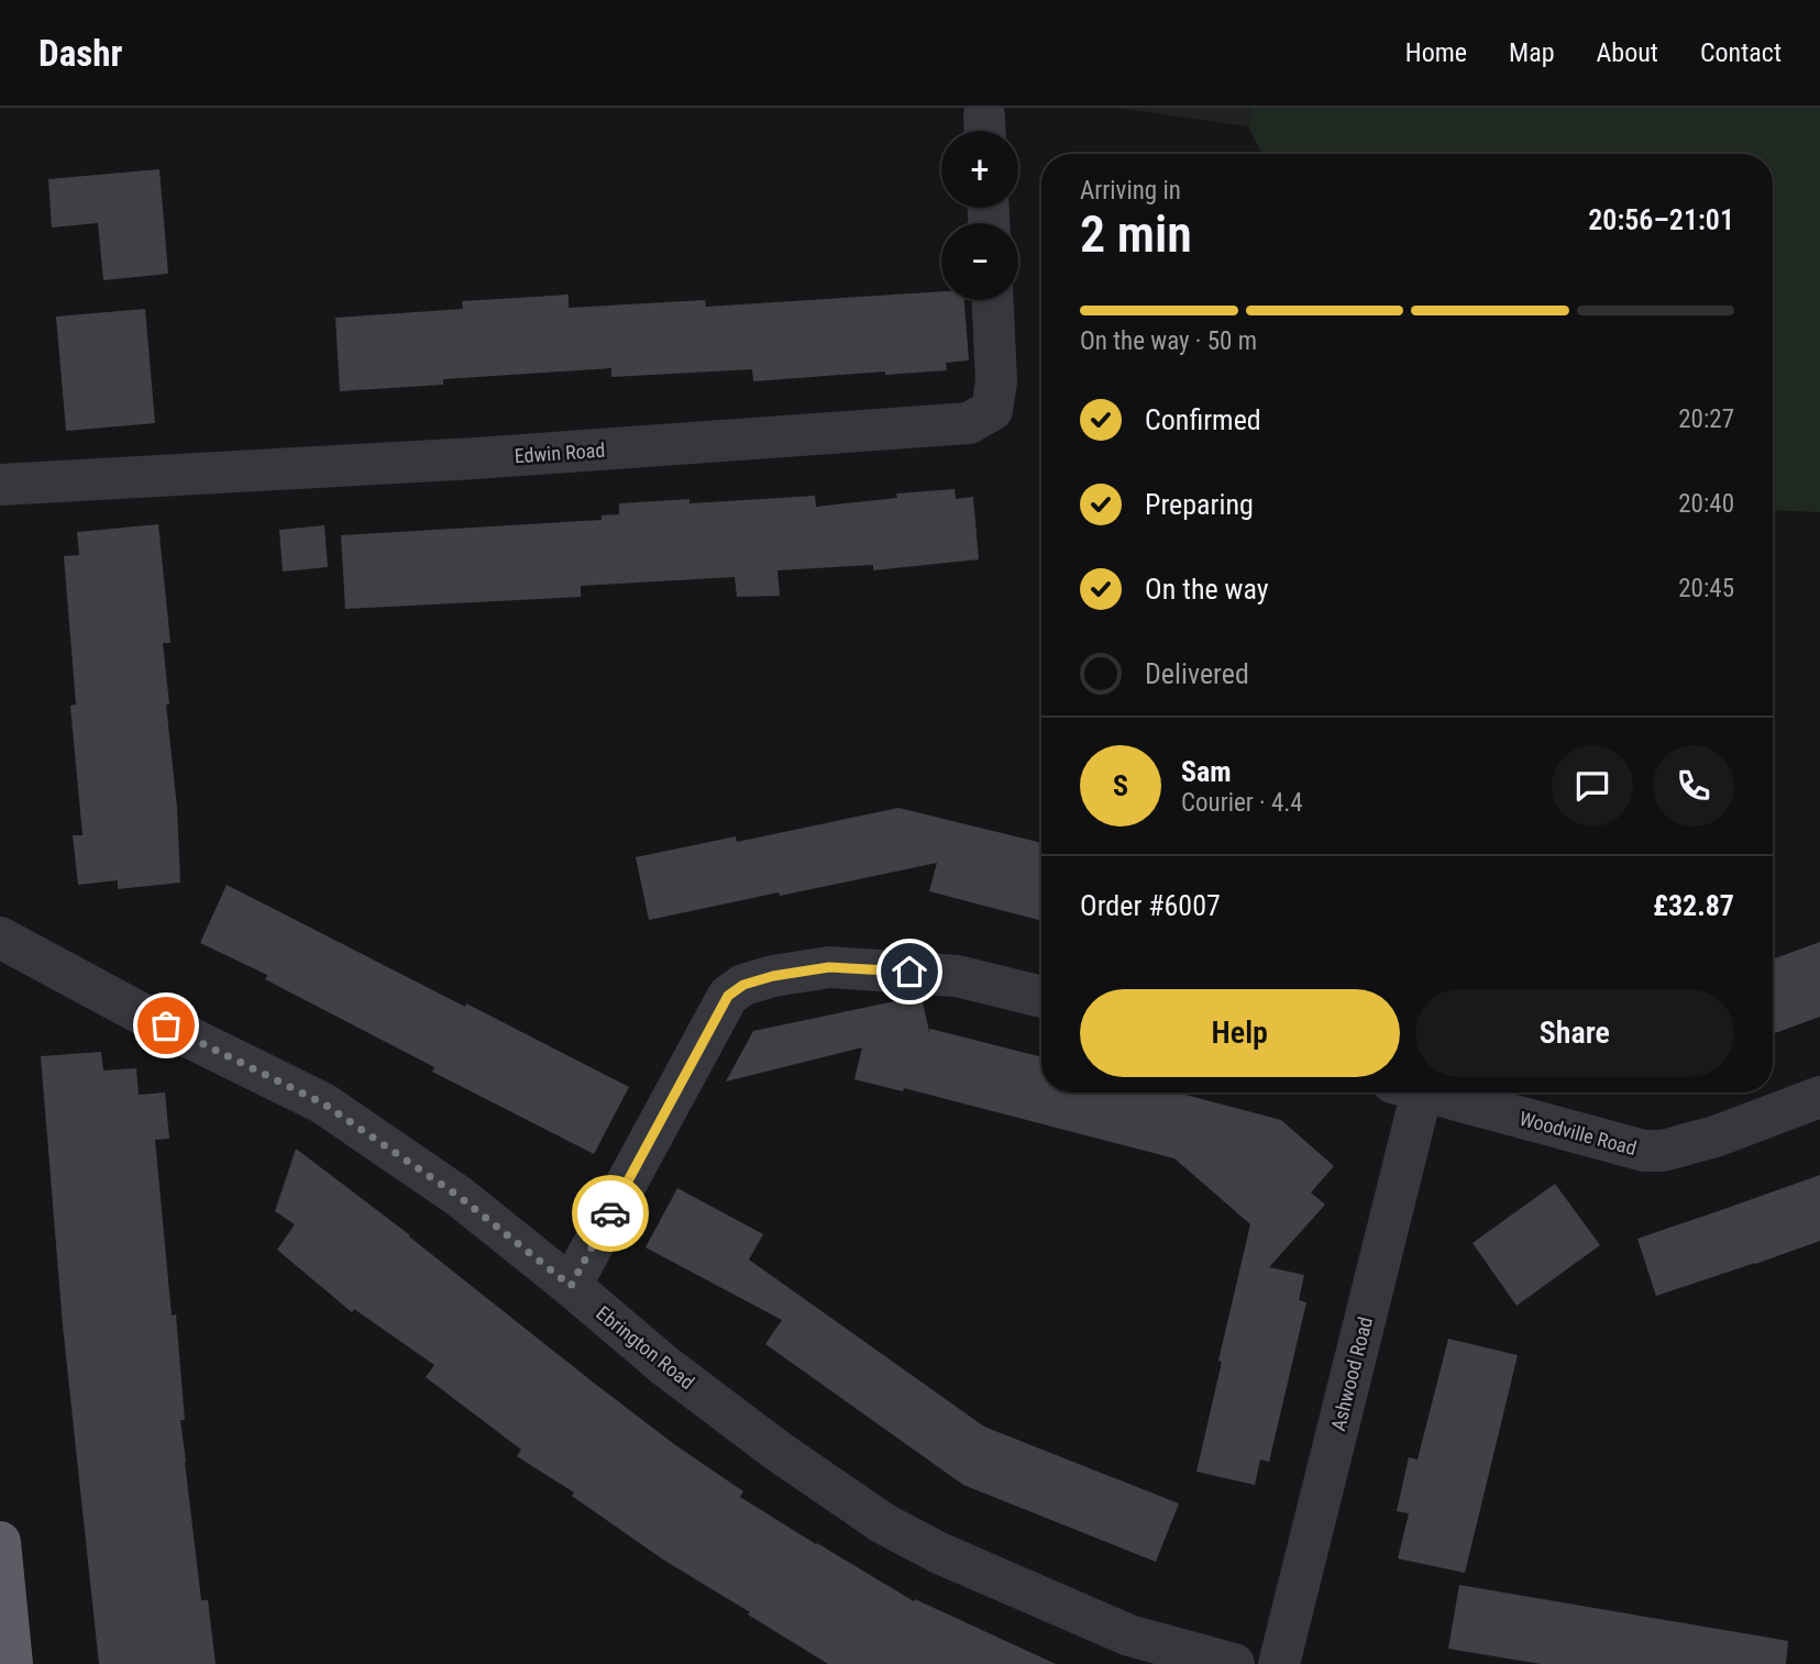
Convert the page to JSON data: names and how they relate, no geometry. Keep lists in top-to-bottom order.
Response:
{
  "streets": {
    "street": [
      "Edwin Road",
      "Woodville Road",
      "Ebrington Road",
      "Ashwood Road"
    ]
  },
  "page": {
    "header": "Dashr",
    "nav": [
      "Home",
      "Map",
      "About",
      "Contact"
    ],
    "map_buttons": ["+", "−"],
    "heading": ["2 min", "Arriving in", "20:56–21:01"],
    "panel": [
      "Sam",
      "Courier · 4.4",
      "Order #6007",
      "£32.87"
    ],
    "bar": "On the way · 50 m",
    "list": [
      ["Confirmed", "20:27"],
      ["Preparing", "20:40"],
      ["On the way", "20:45"],
      "Delivered"
    ],
    "round": "S",
    "buttons": ["Help", "Share"]
  }
}
